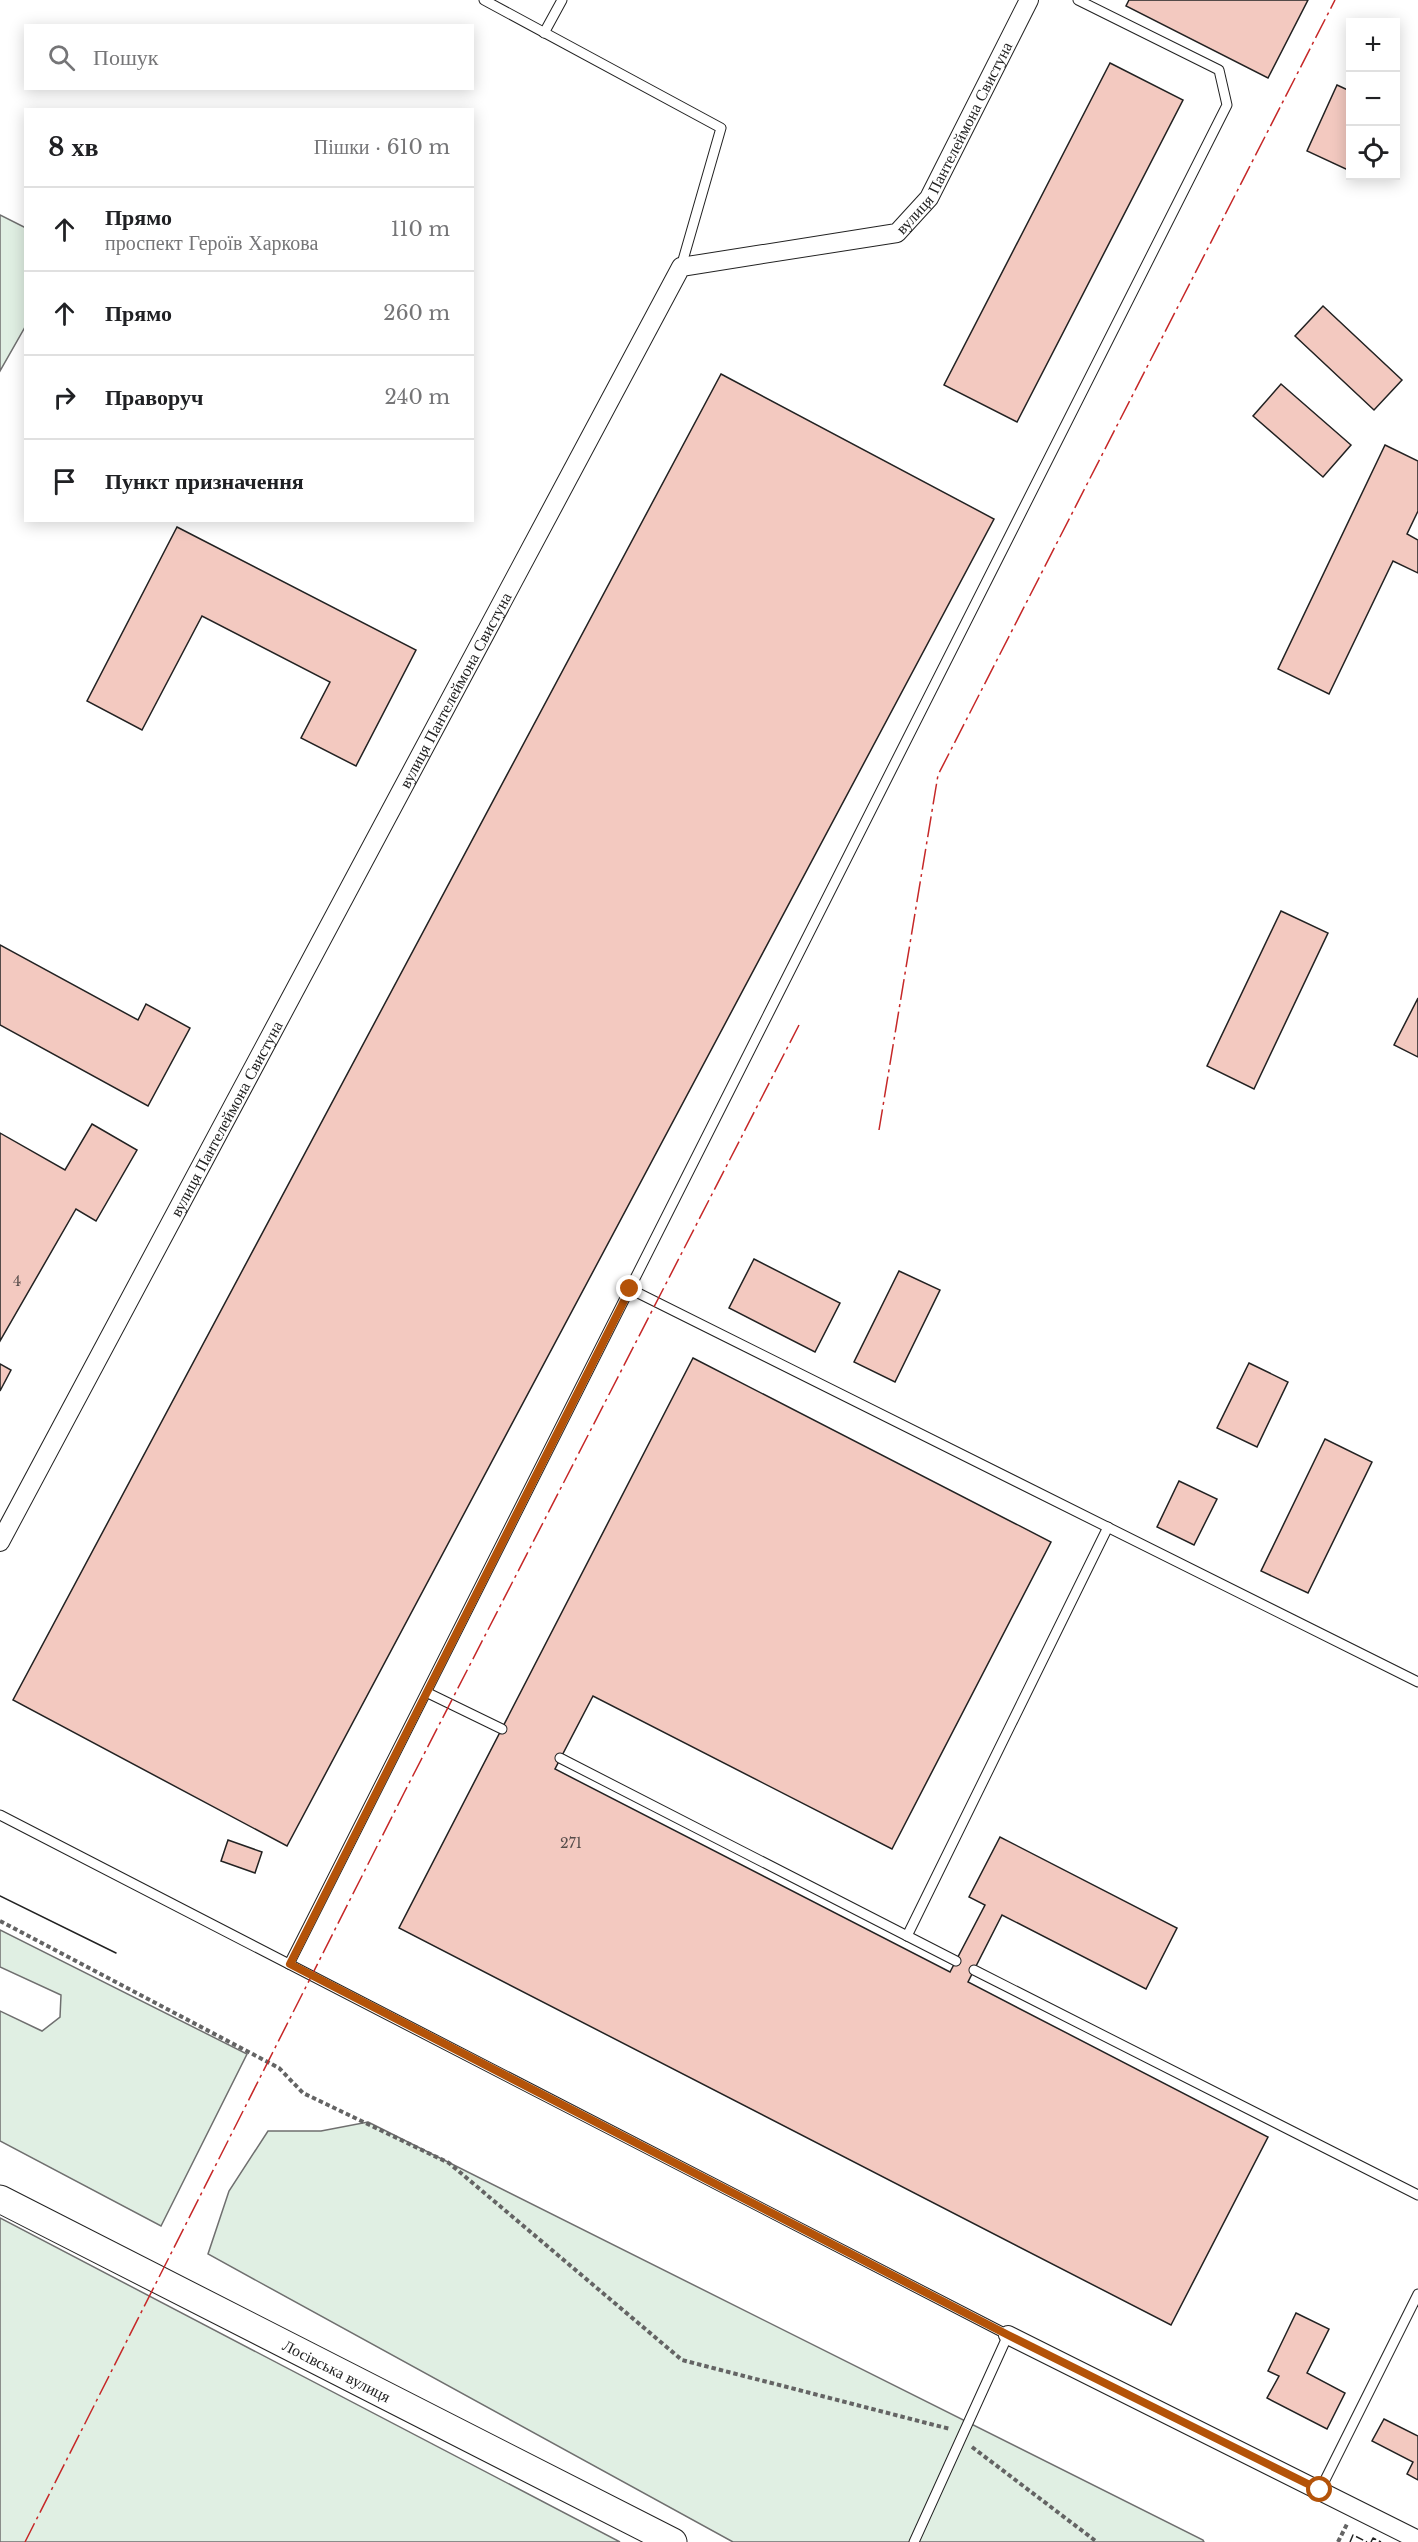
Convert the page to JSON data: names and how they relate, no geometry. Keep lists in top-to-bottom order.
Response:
{
  "streets": {
    "main road": ["Лосівська вулиця"],
    "street": ["вулиця Пантелеймона Свистуна"]
  },
  "house_numbers": ["4", "271"],
  "page": {
    "map_buttons": ["+", "−"],
    "search": "Пошук",
    "heading": ["8 хв", "Пішки · 610 m"],
    "list": [
      ["Прямо", "проспект Героїв Харкова", "110 m"],
      ["Прямо", "260 m"],
      ["Праворуч", "240 m"],
      "Пункт призначення"
    ]
  }
}
